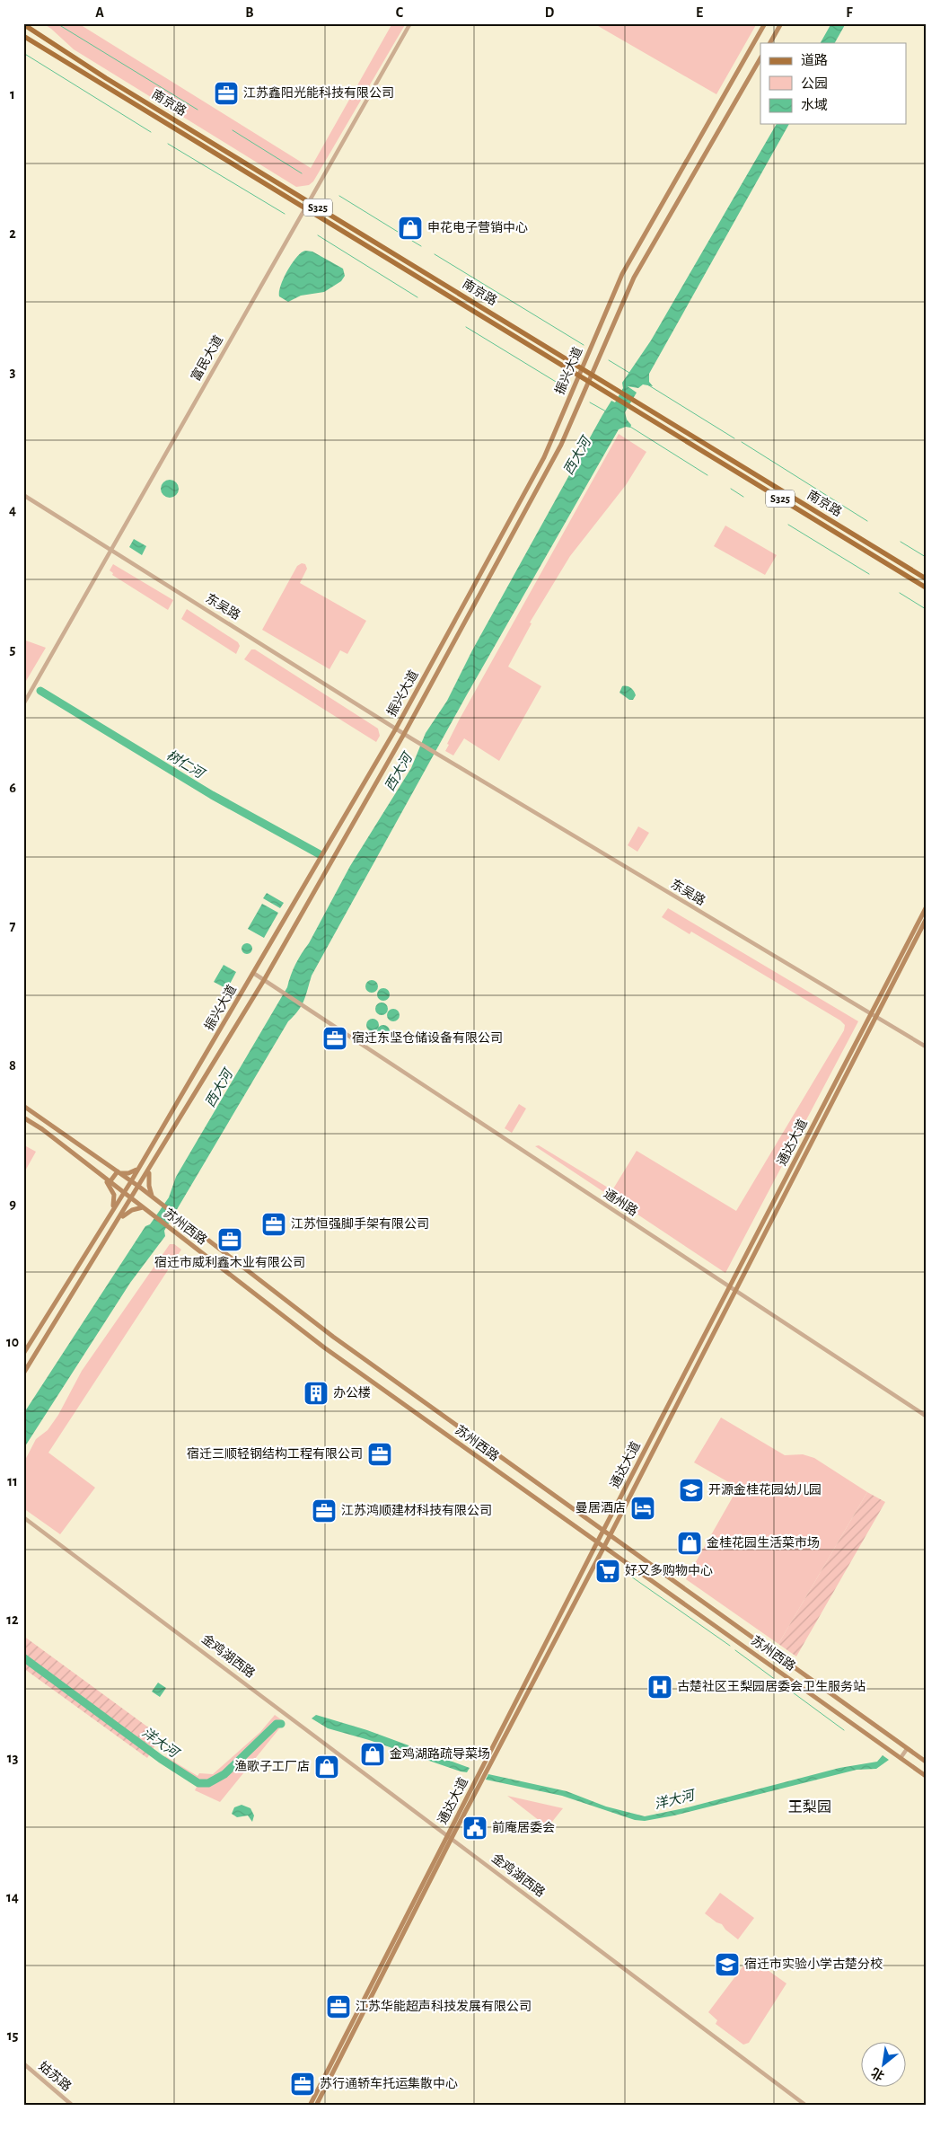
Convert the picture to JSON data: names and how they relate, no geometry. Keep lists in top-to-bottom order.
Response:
{
  "streets": {
    "main road": [
      "南京路",
      "S325",
      "振兴大道",
      "通达大道",
      "苏州西路"
    ],
    "street": [
      "富民大道",
      "东吴路",
      "通州路",
      "金鸡湖西路",
      "姑苏路"
    ]
  },
  "crossings": [
    ["南京路", "富民大道"],
    ["南京路", "振兴大道"],
    ["富民大道", "东吴路"],
    ["振兴大道", "东吴路"],
    ["振兴大道", "通州路"],
    ["振兴大道", "苏州西路"],
    ["东吴路", "通达大道"],
    ["通达大道", "通州路"],
    ["通达大道", "苏州西路"],
    ["通达大道", "金鸡湖西路"]
  ],
  "districts": ["王梨园"],
  "water": ["西大河", "树仁河", "洋大河"],
  "places": {
    "office": [
      "江苏鑫阳光能科技有限公司",
      "宿迁东坚仓储设备有限公司",
      "江苏恒强脚手架有限公司",
      "宿迁市威利鑫木业有限公司",
      "宿迁三顺轻钢结构工程有限公司",
      "江苏鸿顺建材科技有限公司",
      "江苏华能超声科技发展有限公司",
      "苏行通轿车托运集散中心"
    ],
    "shop": [
      "申花电子营销中心",
      "金桂花园生活菜市场",
      "金鸡湖路疏导菜场",
      "渔歌子工厂店"
    ],
    "building": ["办公楼"],
    "school or university": ["开源金桂花园幼儿园", "宿迁市实验小学古楚分校"],
    "hotel": ["曼居酒店"],
    "supermarket": ["好又多购物中心"],
    "hospital": ["古楚社区王梨园居委会卫生服务站"],
    "public building": ["前庵居委会"]
  },
  "legend": ["道路", "公园", "水域"],
  "north": "bottom left",
  "grid": {
    "columns": [
      "A",
      "B",
      "C",
      "D",
      "E",
      "F"
    ],
    "rows": [
      "1",
      "2",
      "3",
      "4",
      "5",
      "6",
      "7",
      "8",
      "9",
      "10",
      "11",
      "12",
      "13",
      "14",
      "15"
    ]
  }
}
